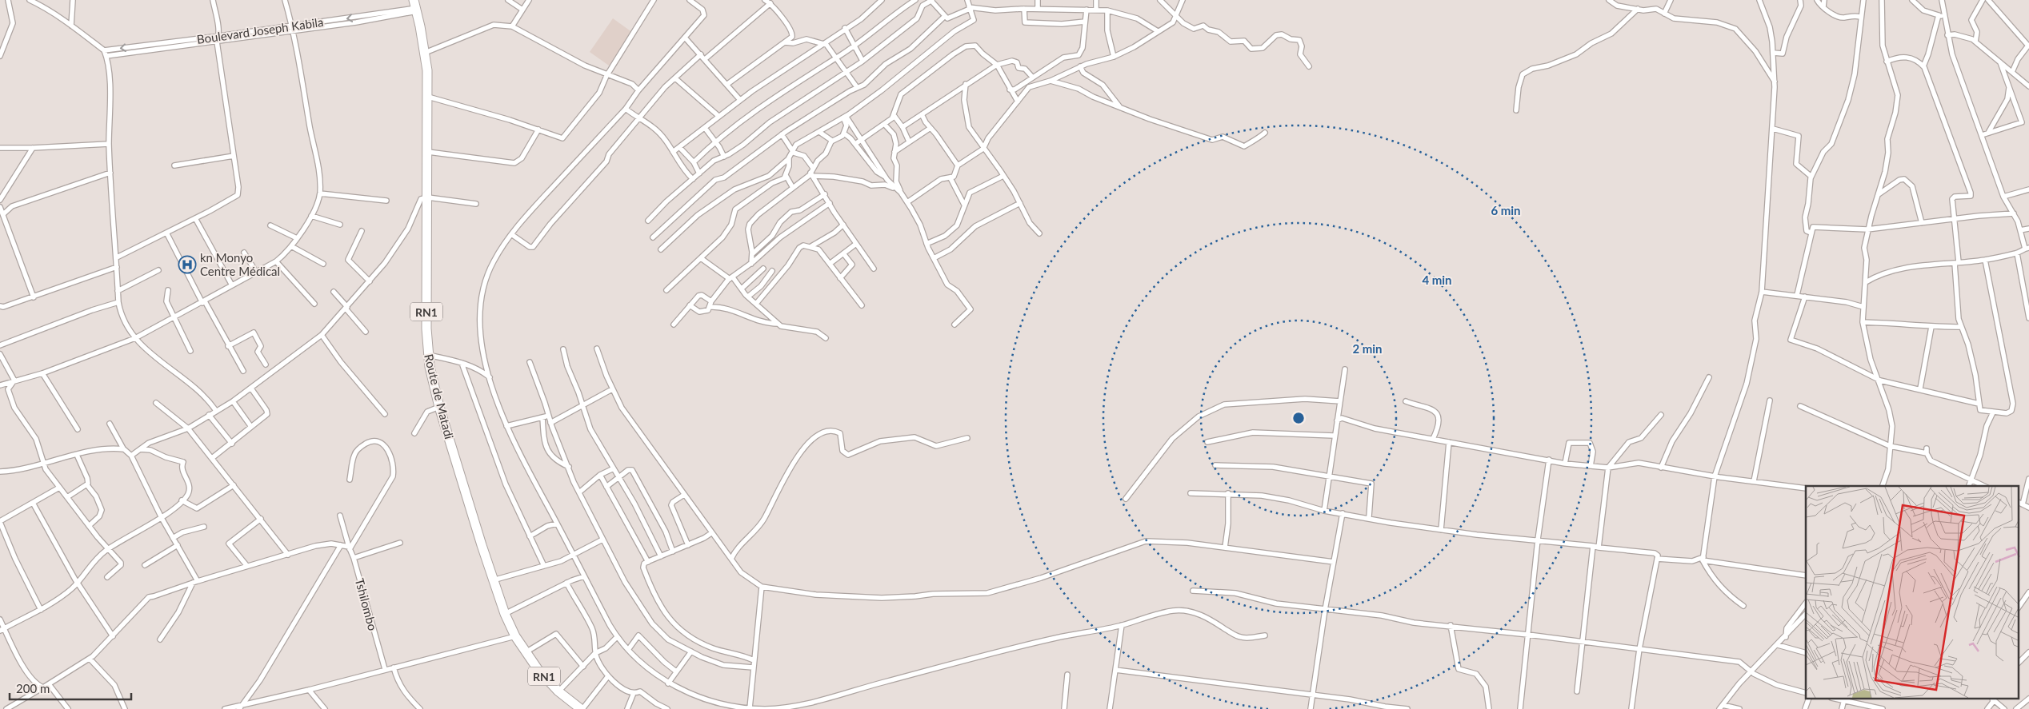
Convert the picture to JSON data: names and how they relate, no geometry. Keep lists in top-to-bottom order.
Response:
{
  "streets": {
    "highway": ["RN1", "Route de Matadi"],
    "street": ["Boulevard Joseph Kabila", "Tshilombo"]
  },
  "crossings": [
    ["Boulevard Joseph Kabila", "Route de Matadi"]
  ],
  "places": {
    "hospital": ["kn Monyo Centre Médical"]
  },
  "scale_bar": "200 m",
  "rings": ["6 min", "4 min", "2 min"]
}
